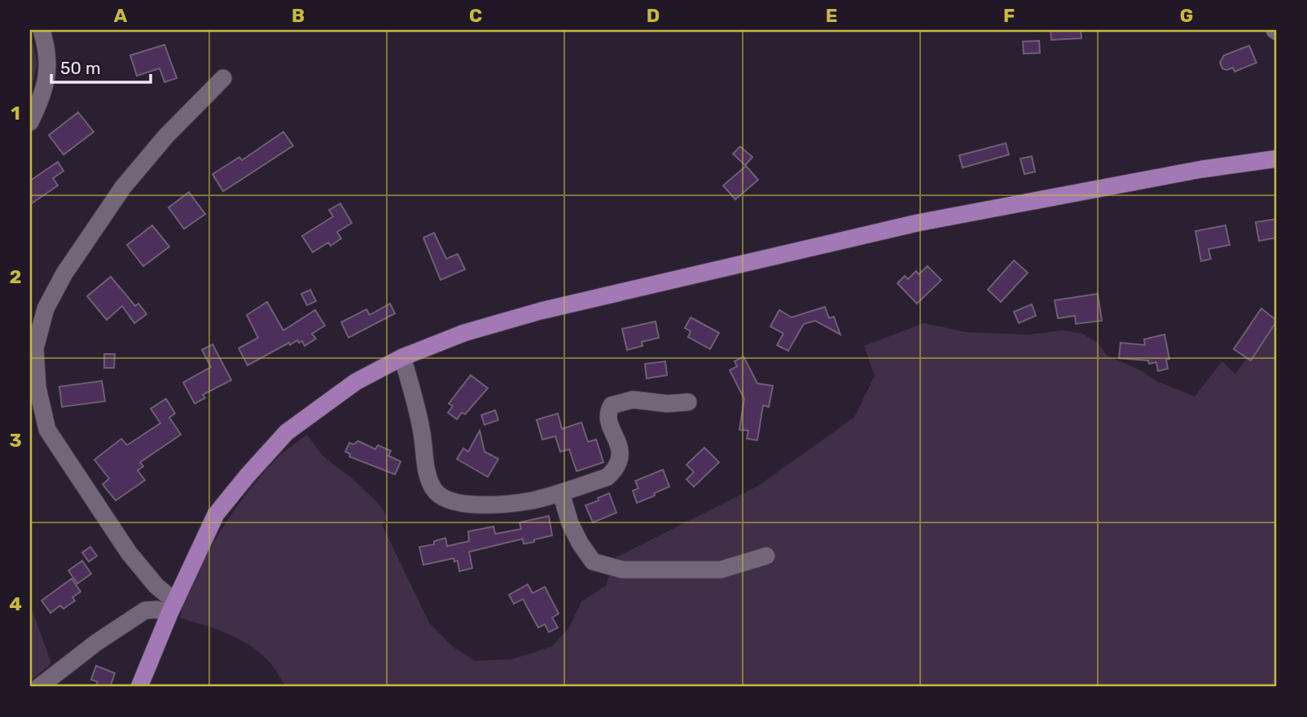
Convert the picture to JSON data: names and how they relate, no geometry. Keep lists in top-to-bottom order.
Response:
{
  "scale_bar": "50 m",
  "grid": {
    "columns": [
      "A",
      "B",
      "C",
      "D",
      "E",
      "F",
      "G"
    ],
    "rows": [
      "1",
      "2",
      "3",
      "4"
    ]
  }
}
